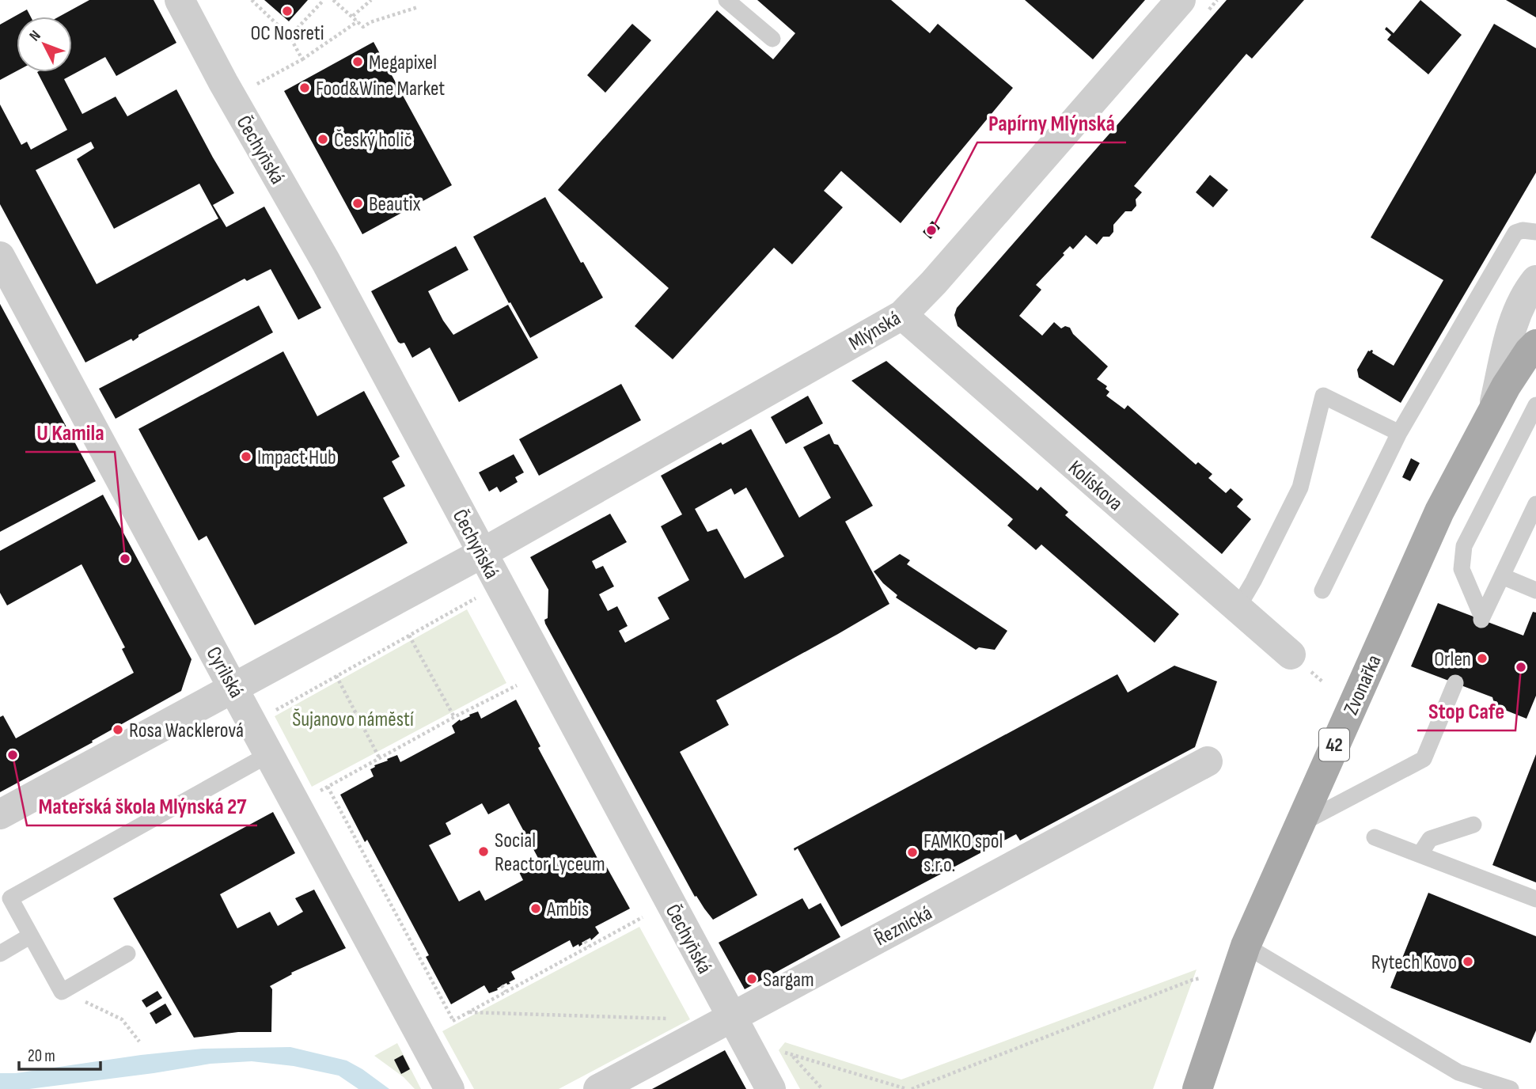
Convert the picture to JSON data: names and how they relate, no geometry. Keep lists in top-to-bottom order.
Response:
{
  "streets": {
    "main road": ["Zvonařka", "42"],
    "street": [
      "Čechyňská",
      "Mlýnská",
      "Kolískova",
      "Cyrilská",
      "Řeznická"
    ]
  },
  "crossings": [
    ["Čechyňská", "Mlýnská"],
    ["Čechyňská", "Řeznická"],
    ["Mlýnská", "Kolískova"]
  ],
  "parks": ["Šujanovo náměstí"],
  "places": [
    "OC Nosreti",
    "Megapixel",
    "Food&Wine Market",
    "Český holič",
    "Beautix",
    "Papírny Mlýnská",
    "Impact Hub",
    "U Kamila",
    "Orlen",
    "Stop Cafe",
    "Rosa Wacklerová",
    "Mateřská škola Mlýnská 27",
    "Social Reactor Lyceum",
    "FAMKO spol s.r.o.",
    "Ambis",
    "Rytech Kovo",
    "Sargam"
  ],
  "scale_bar": "20 m",
  "north": "top left"
}
